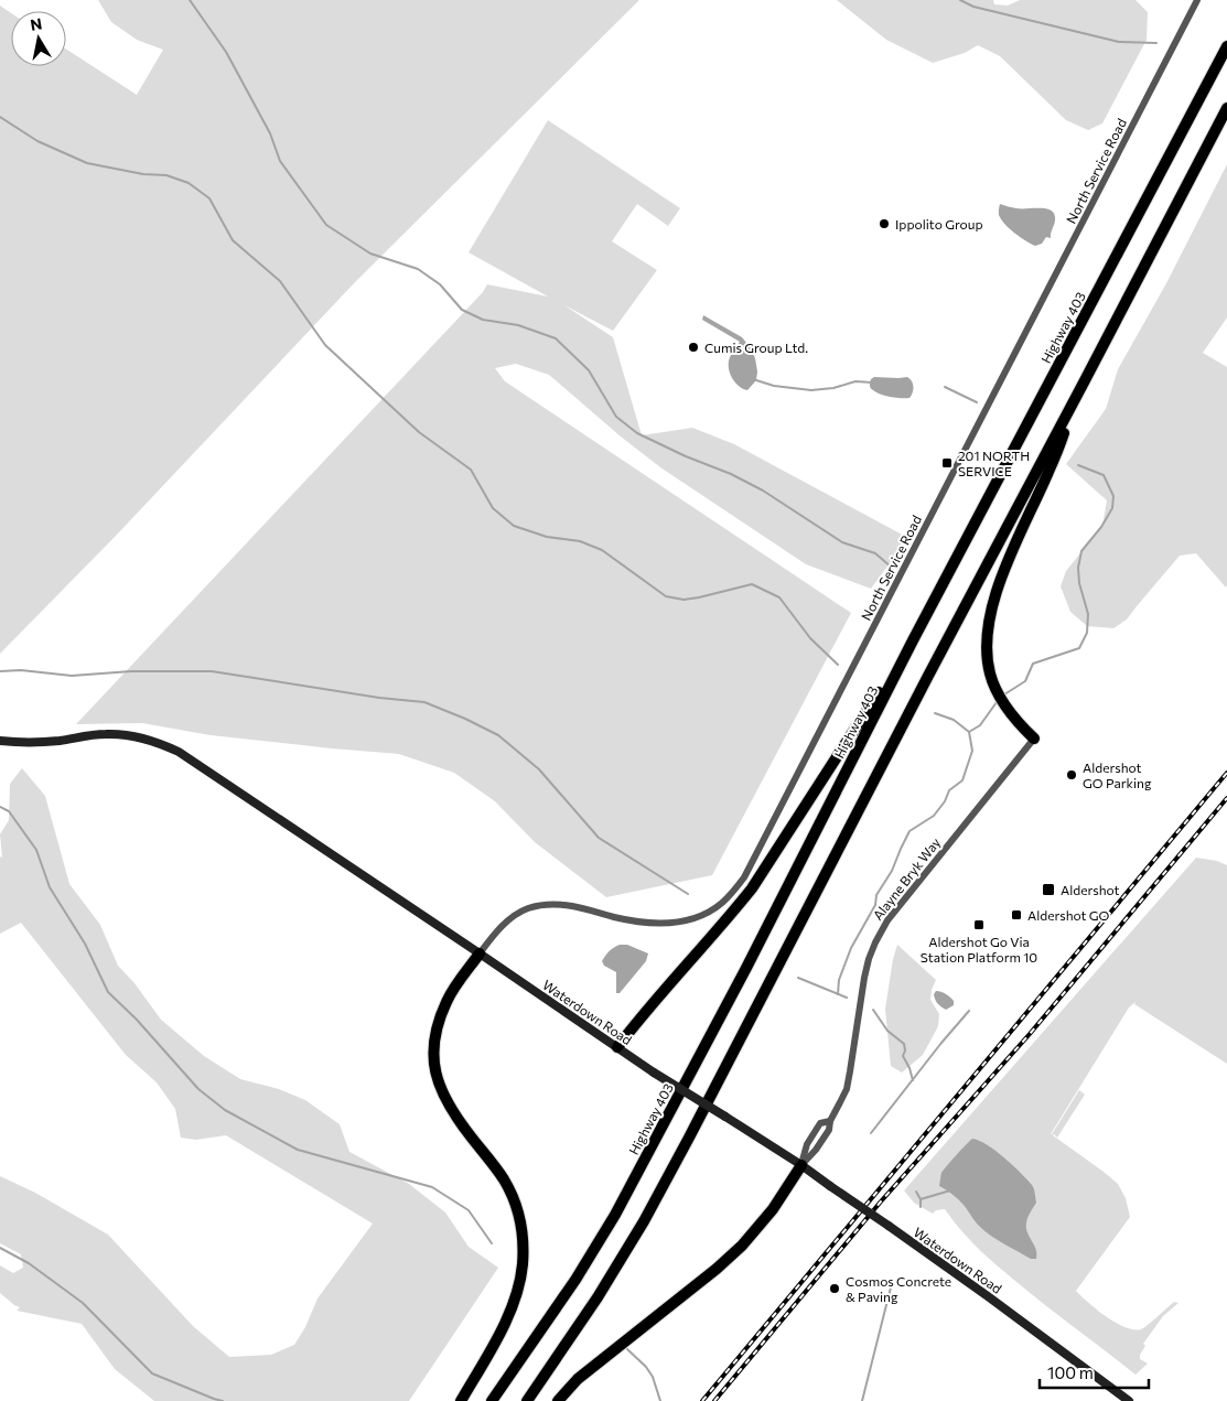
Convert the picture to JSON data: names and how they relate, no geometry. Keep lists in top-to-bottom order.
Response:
{
  "streets": {
    "highway": ["Highway 403"],
    "main road": ["Waterdown Road"],
    "street": ["North Service Road", "Alayne Bryk Way"]
  },
  "crossings": [
    ["North Service Road", "Waterdown Road"],
    ["Alayne Bryk Way", "Waterdown Road"]
  ],
  "places": {
    "other": [
      "Ippolito Group",
      "Cumis Group Ltd.",
      "Aldershot GO Parking",
      "Cosmos Concrete & Paving"
    ],
    "transit": [
      "201 NORTH SERVICE",
      "Aldershot",
      "Aldershot GO",
      "Aldershot Go Via Station Platform 10"
    ]
  },
  "scale_bar": "100 m",
  "north": "top"
}
